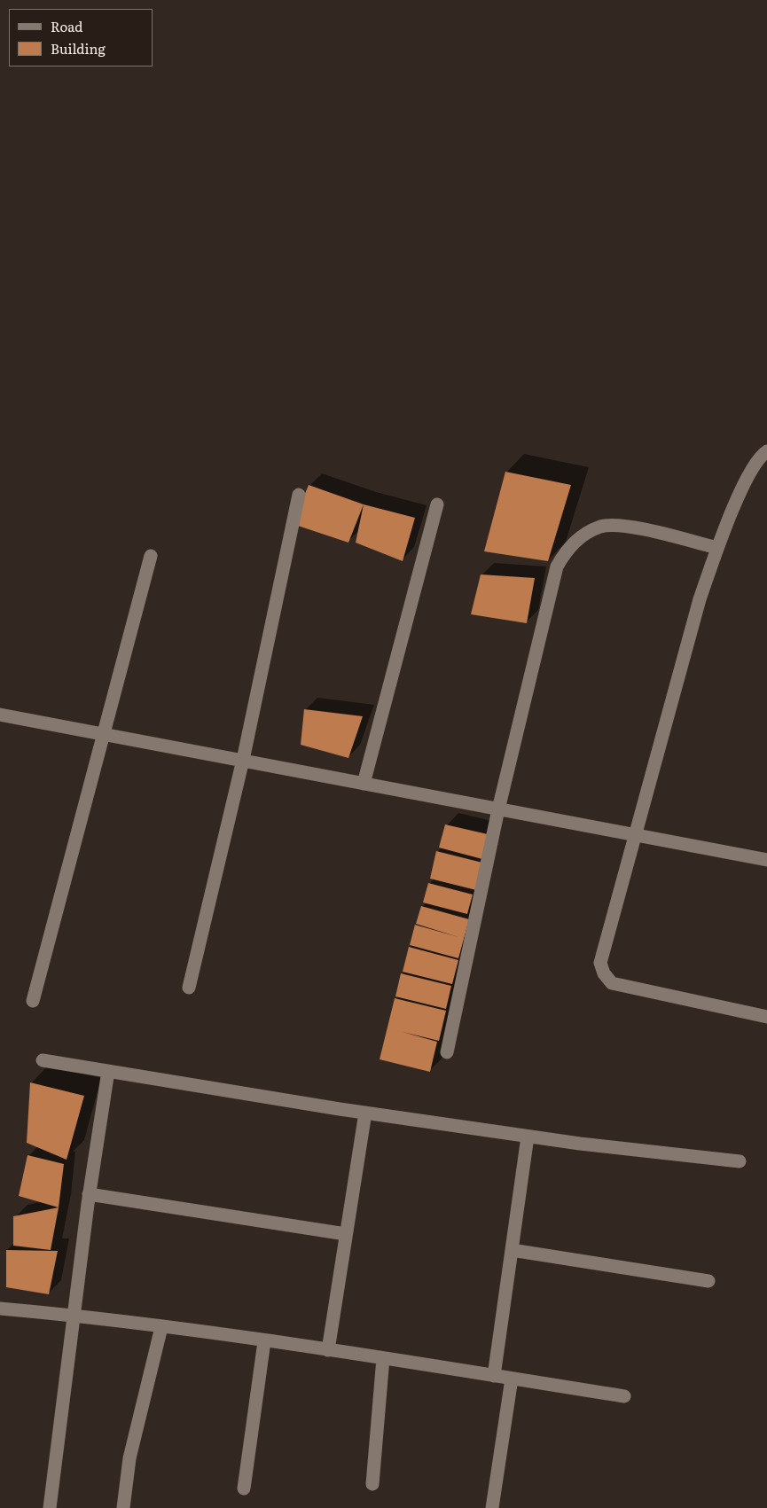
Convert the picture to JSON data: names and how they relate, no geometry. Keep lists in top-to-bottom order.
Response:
{
  "legend": ["Road", "Building"]
}
